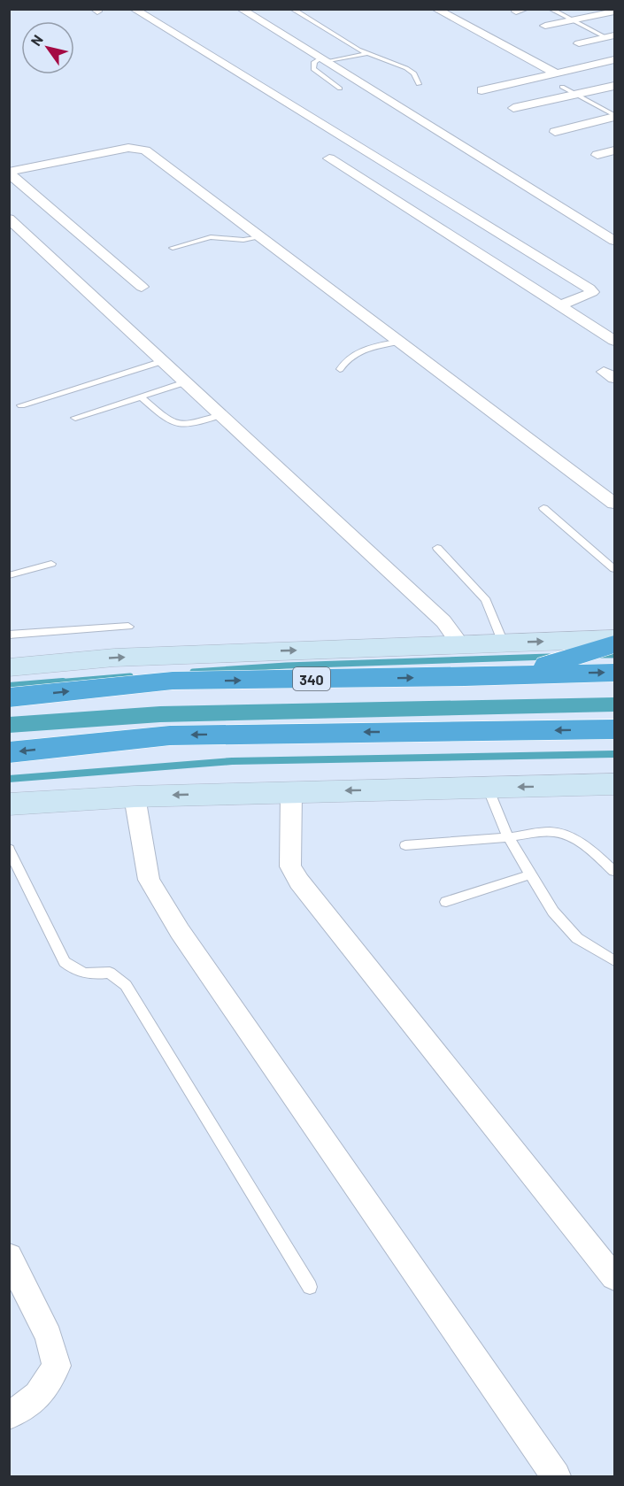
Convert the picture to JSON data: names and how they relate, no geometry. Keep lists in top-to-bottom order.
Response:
{
  "streets": {
    "highway": ["340"]
  },
  "north": "top left"
}
